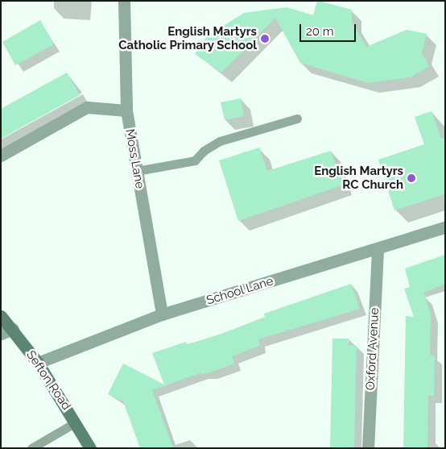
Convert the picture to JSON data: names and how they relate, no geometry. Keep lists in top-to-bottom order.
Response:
{
  "streets": {
    "main road": ["Sefton Road"],
    "street": ["Moss Lane", "School Lane", "Oxford Avenue"]
  },
  "crossings": [
    ["Moss Lane", "School Lane"],
    ["School Lane", "Oxford Avenue"],
    ["School Lane", "Sefton Road"]
  ],
  "places": ["English Martyrs Catholic Primary School", "English Martyrs RC Church"],
  "scale_bar": "20 m"
}
